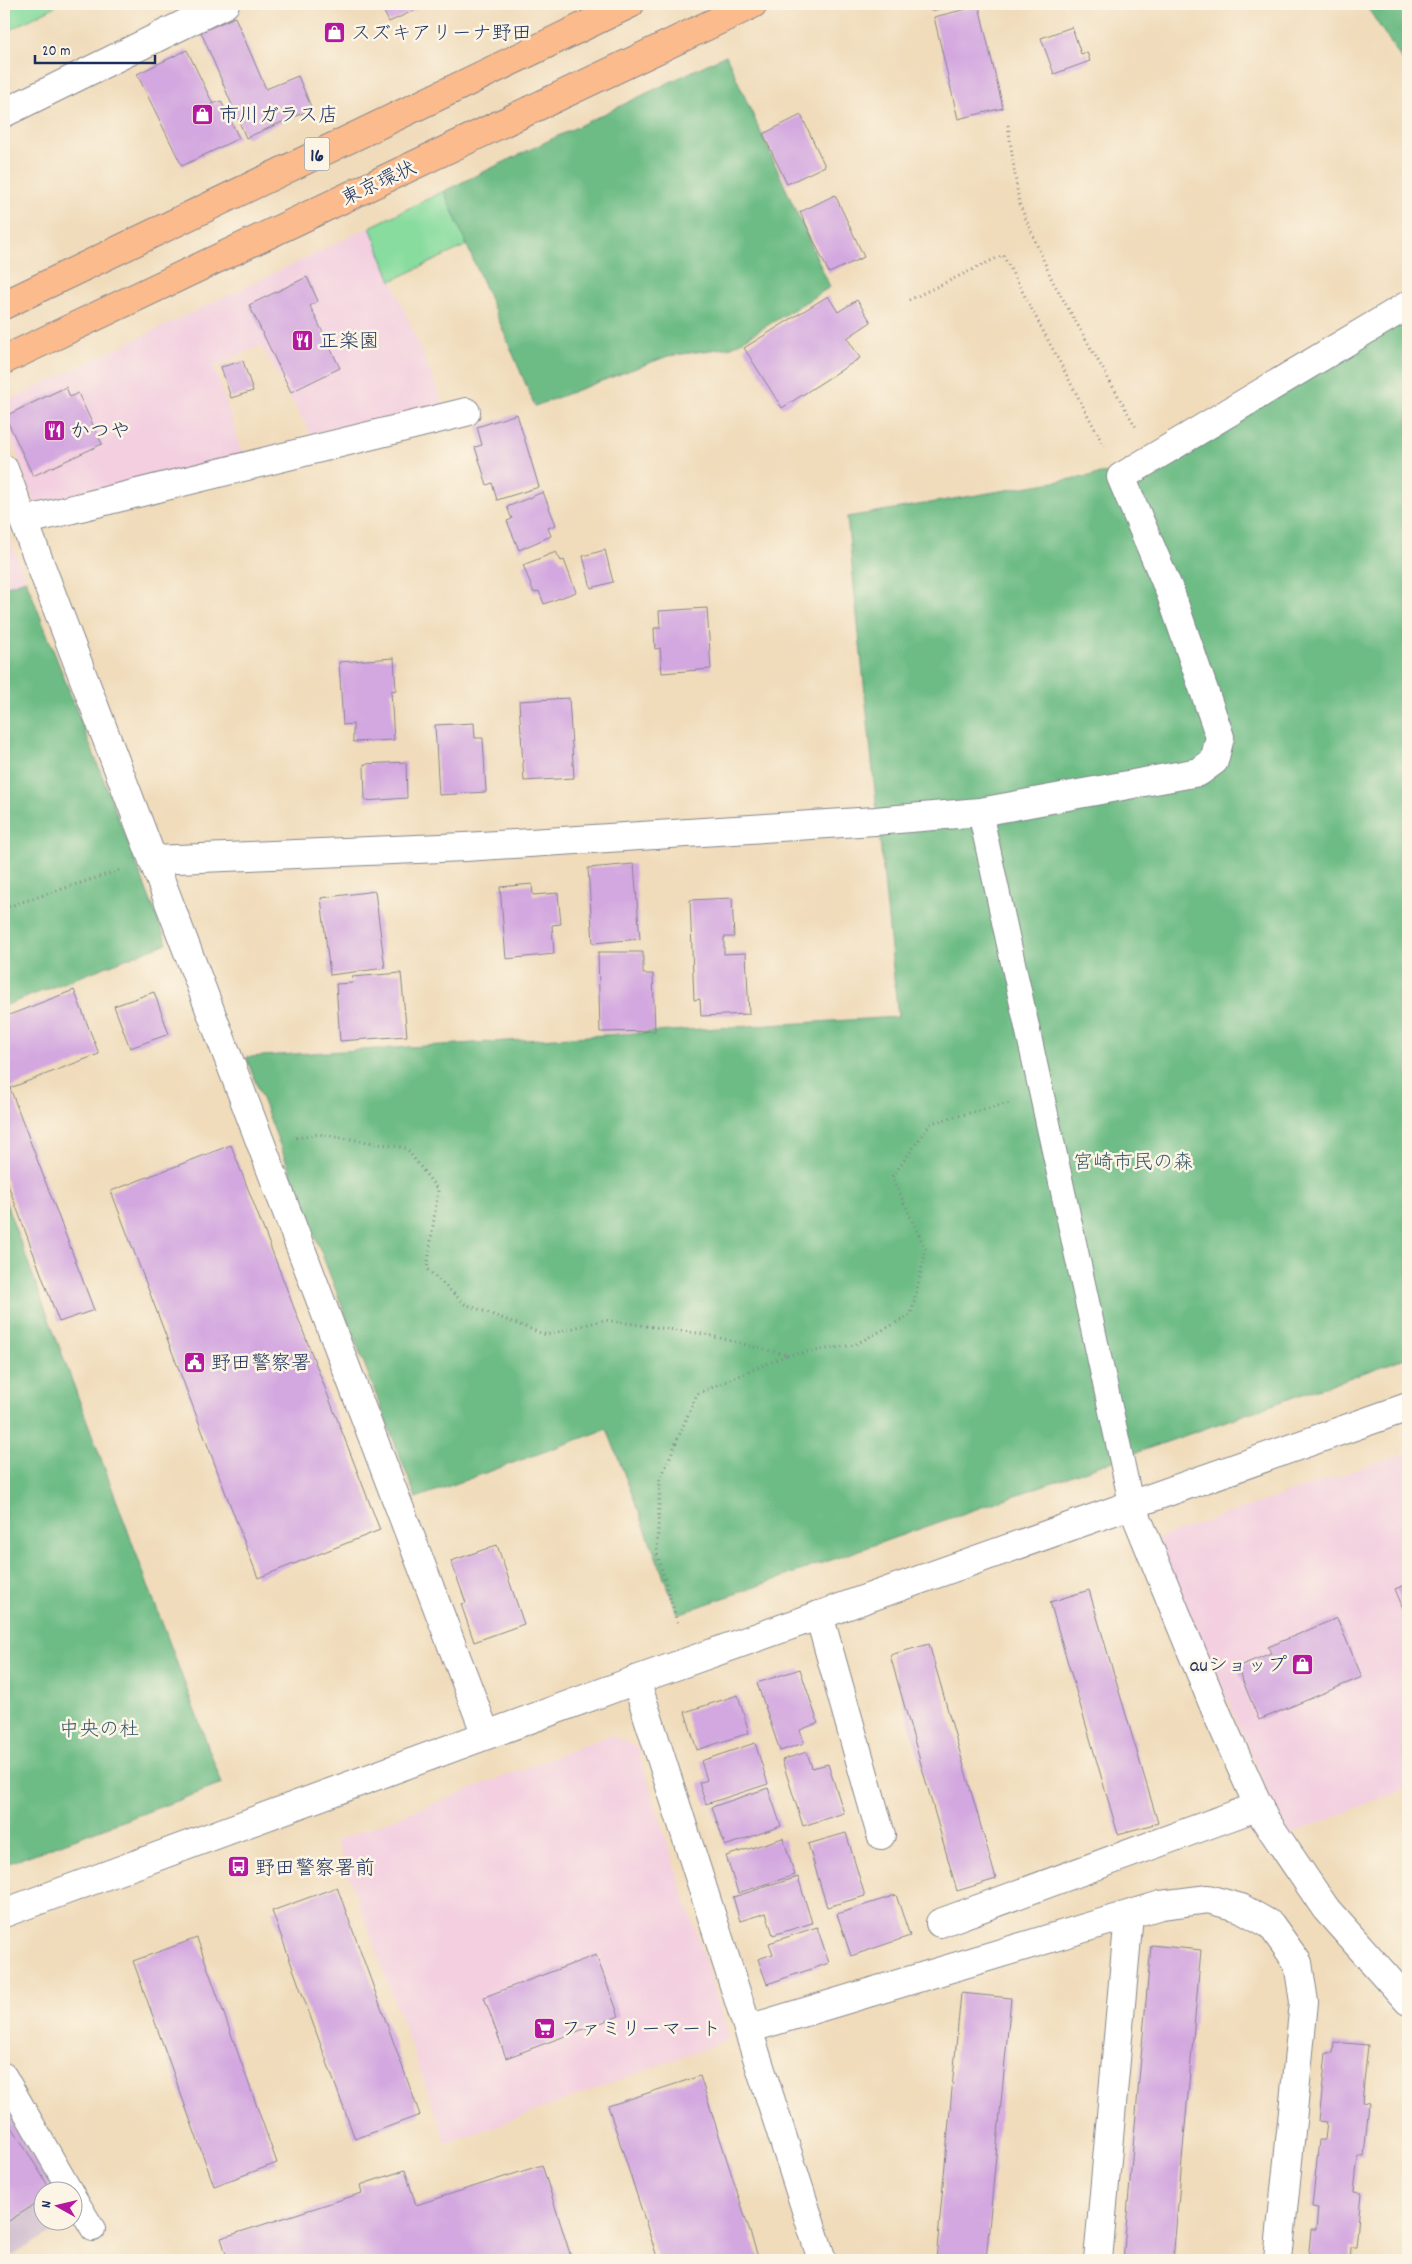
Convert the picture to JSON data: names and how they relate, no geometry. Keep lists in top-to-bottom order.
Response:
{
  "streets": {
    "highway": ["16", "東京環状"]
  },
  "parks": ["宮崎市民の森", "中央の杜"],
  "places": {
    "shop": ["スズキアリーナ野田", "市川ガラス店", "auショップ"],
    "restaurant": ["正楽園", "かつや"],
    "public building": ["野田警察署"],
    "bus stop": ["野田警察署前"],
    "supermarket": ["ファミリーマート"]
  },
  "scale_bar": "20 m",
  "north": "left"
}
